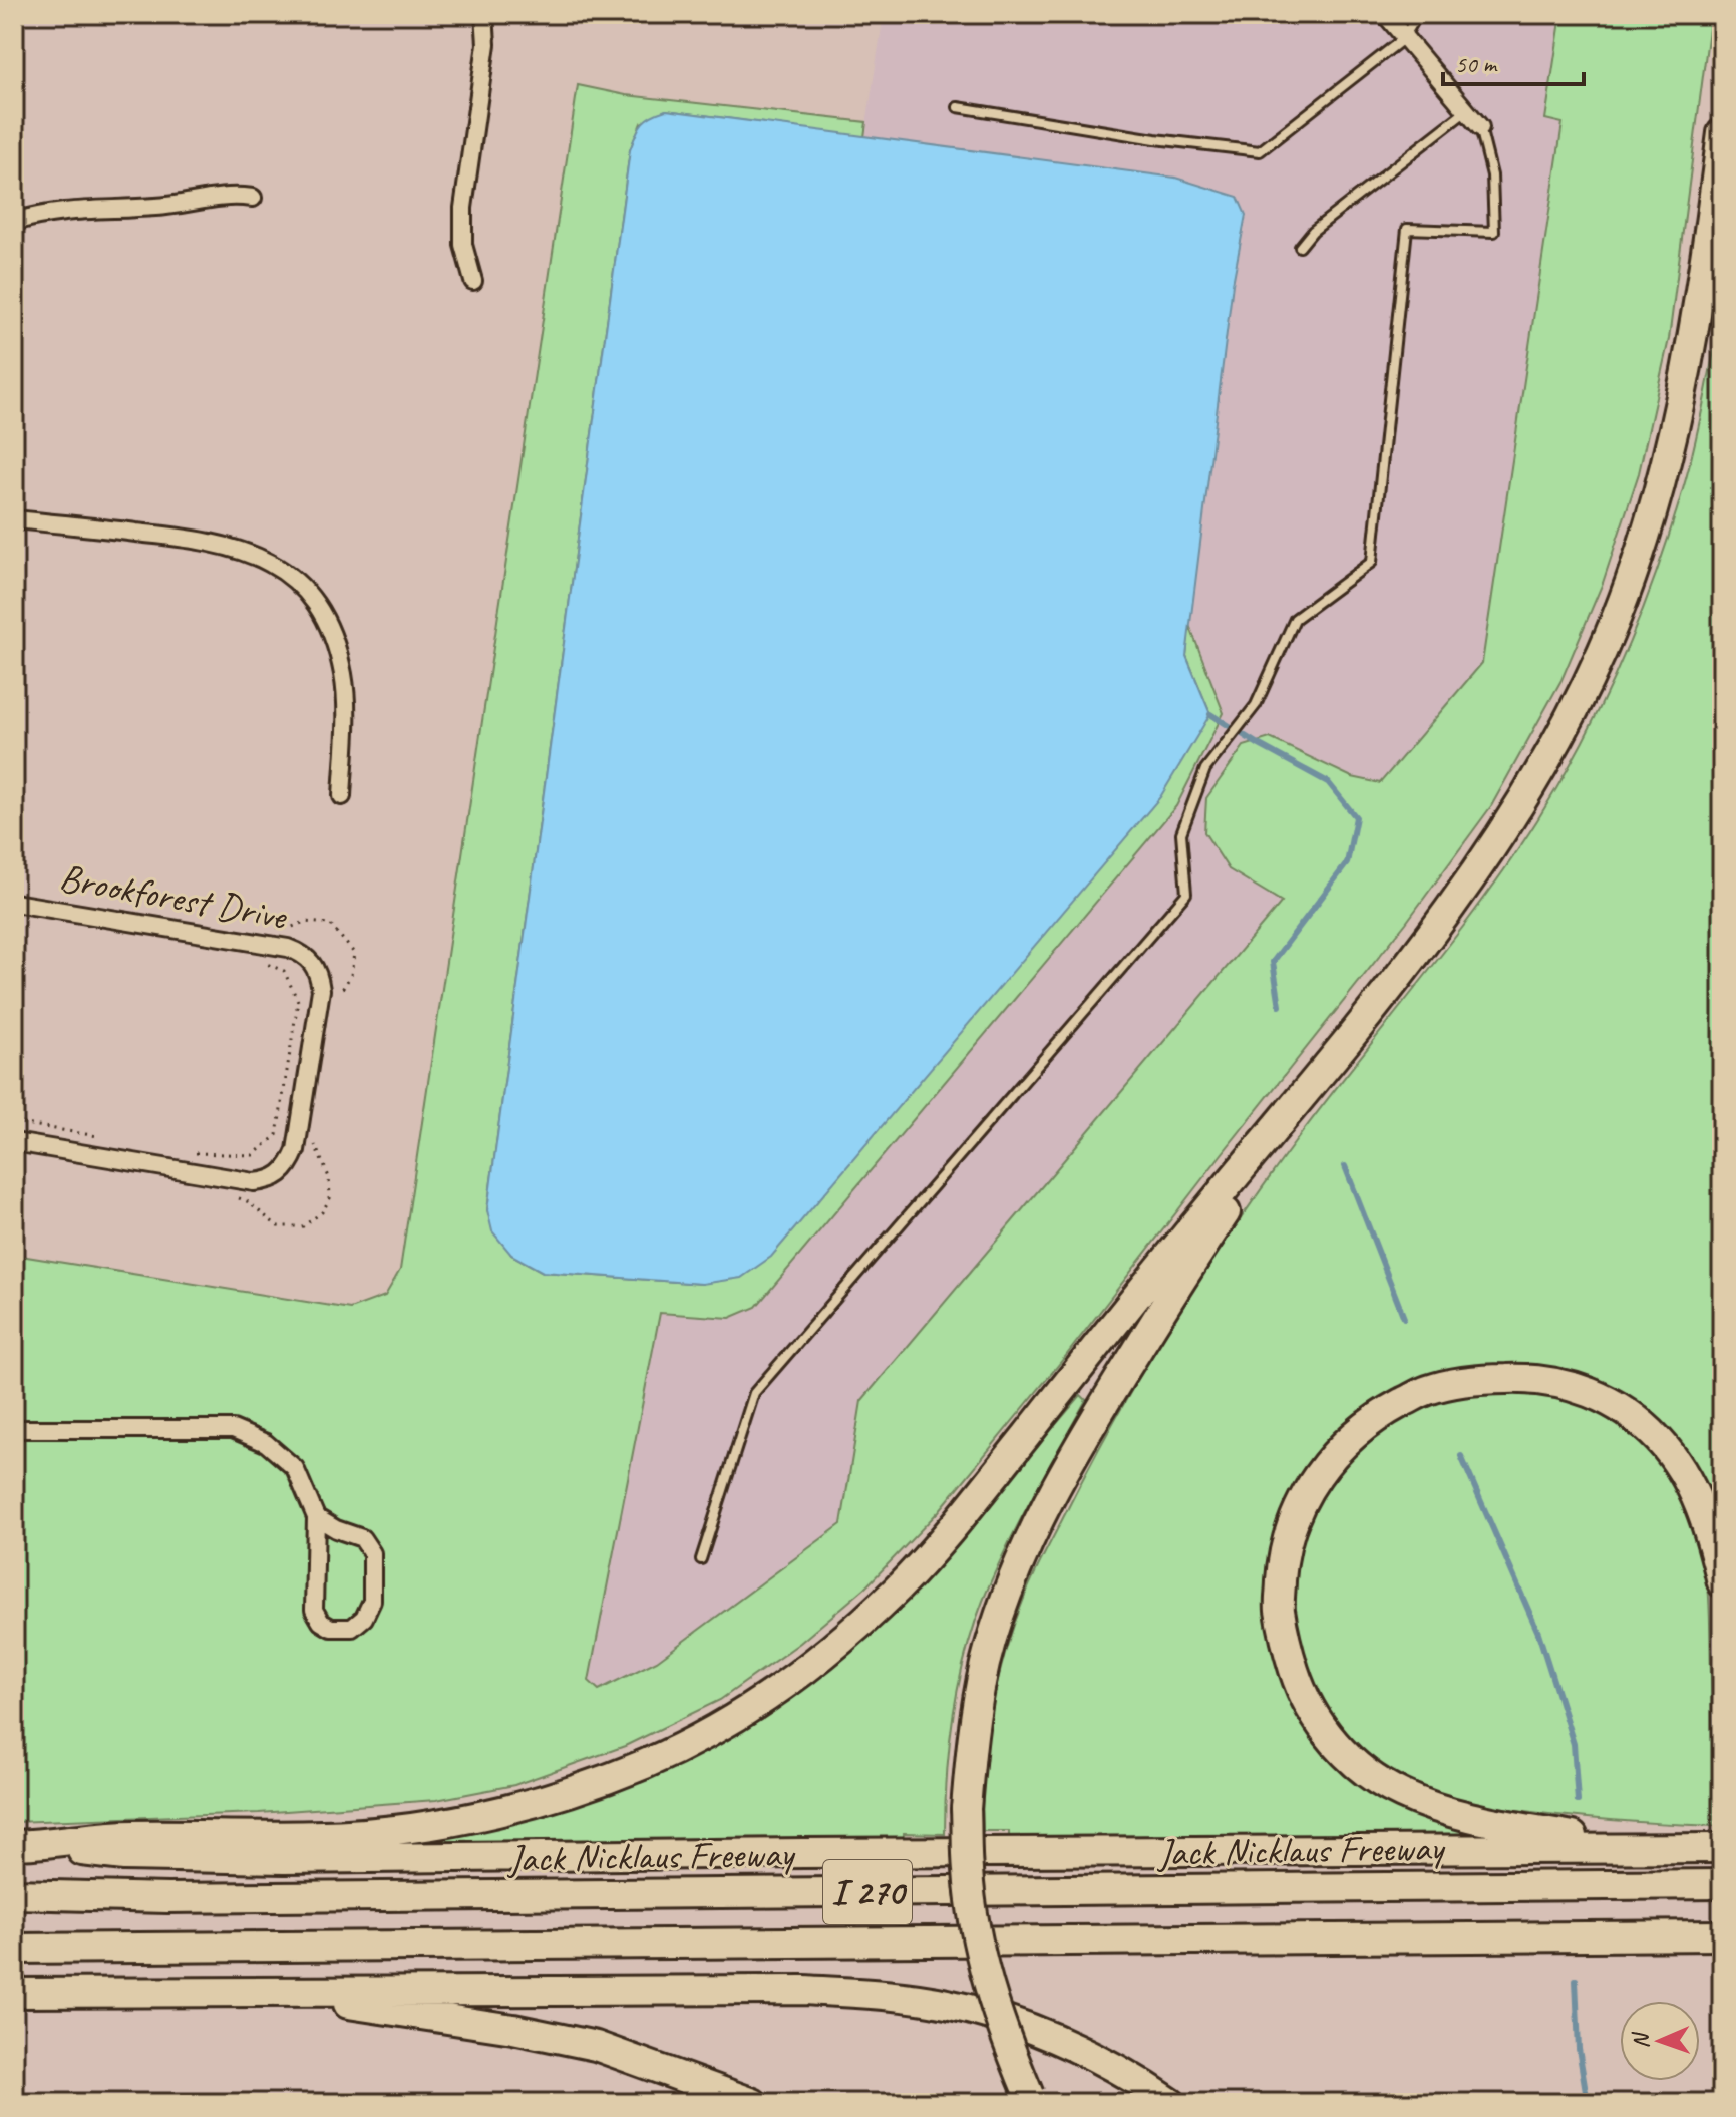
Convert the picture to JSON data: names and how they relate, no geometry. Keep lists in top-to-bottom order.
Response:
{
  "streets": {
    "highway": ["Jack Nicklaus Freeway", "I 270"],
    "street": ["Brookforest Drive"]
  },
  "scale_bar": "50 m",
  "north": "left"
}
